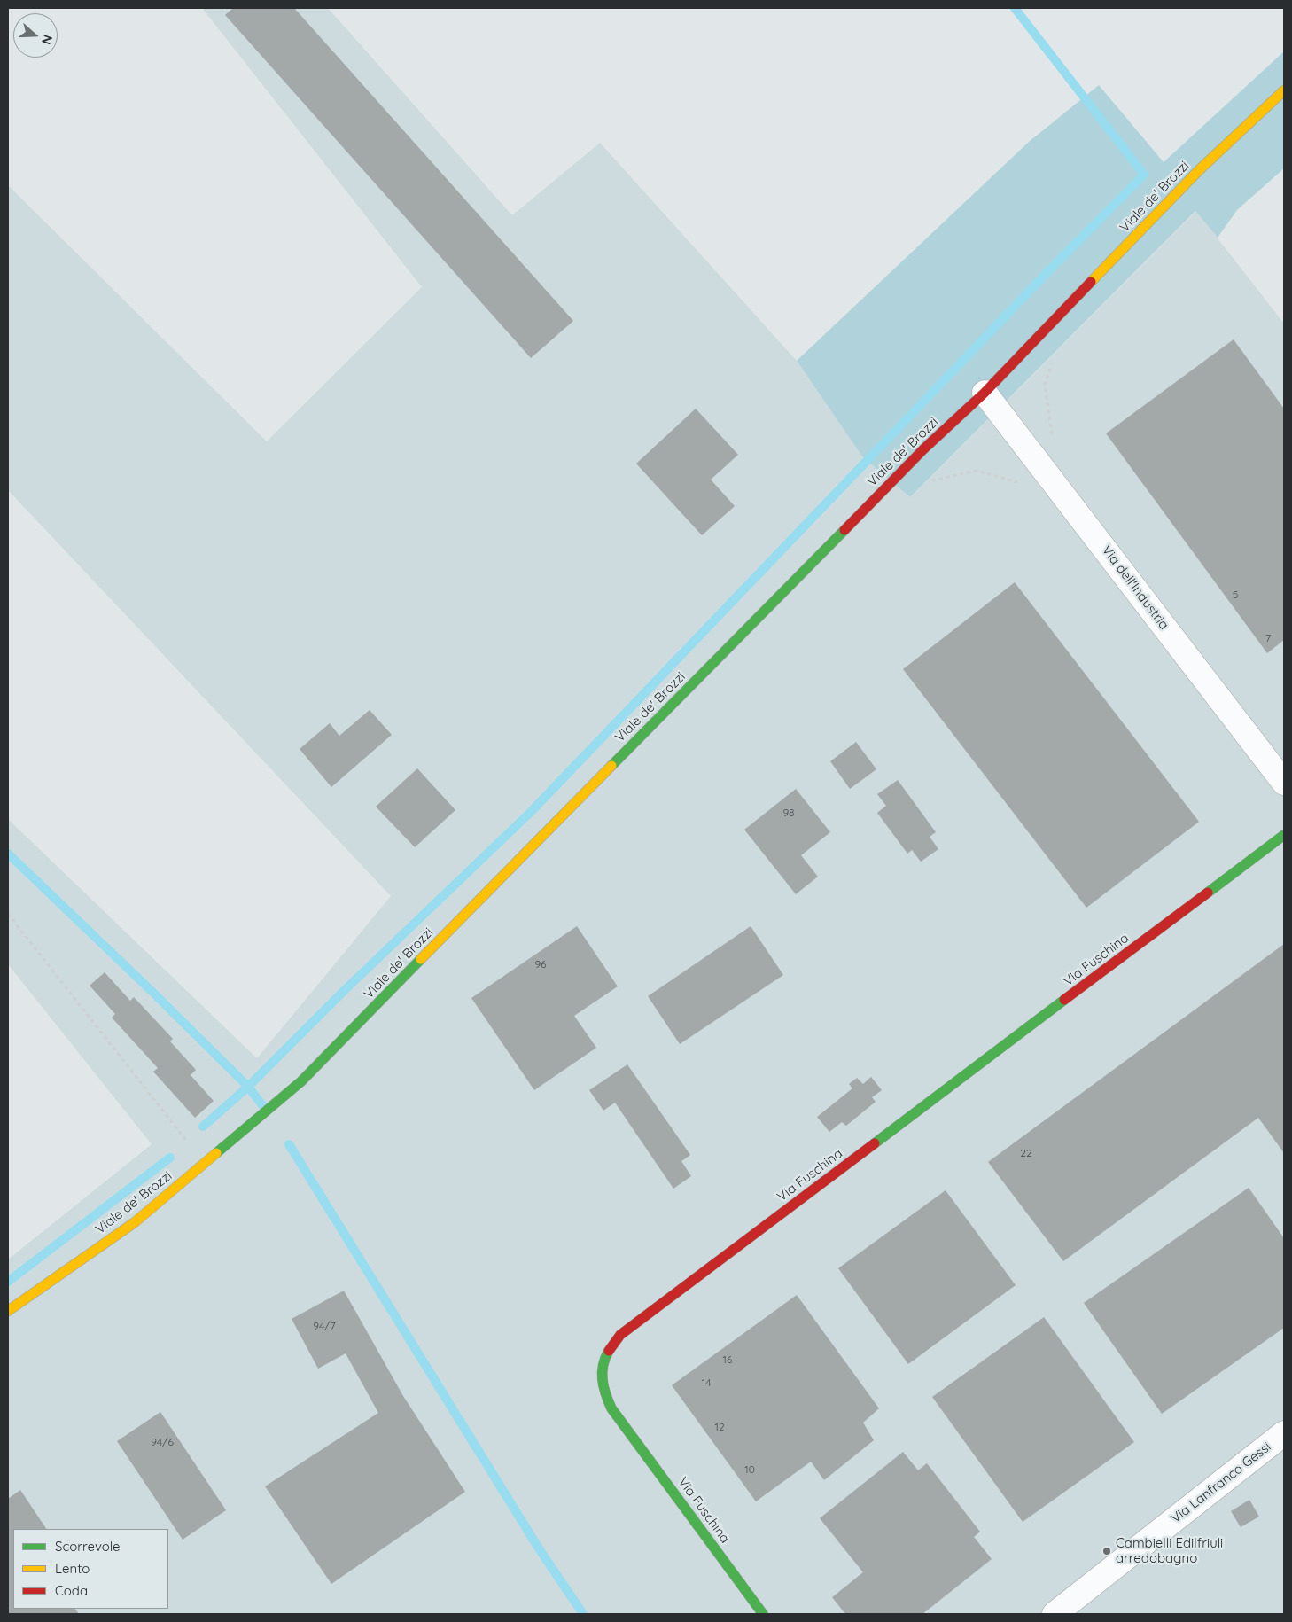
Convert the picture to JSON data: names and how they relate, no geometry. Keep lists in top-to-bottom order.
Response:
{
  "streets": {
    "street": [
      "Viale de' Brozzi",
      "Via dell'Industria",
      "Via Fuschina",
      "Via Lanfranco Gessi"
    ]
  },
  "crossings": [
    ["Viale de' Brozzi", "Via dell'Industria"]
  ],
  "places": ["Cambielli Edilfriuli arredobagno"],
  "house_numbers": [
    "5",
    "7",
    "98",
    "96",
    "22",
    "94/7",
    "16",
    "14",
    "12",
    "94/6",
    "10"
  ],
  "legend": ["Scorrevole", "Lento", "Coda"],
  "north": "right"
}
